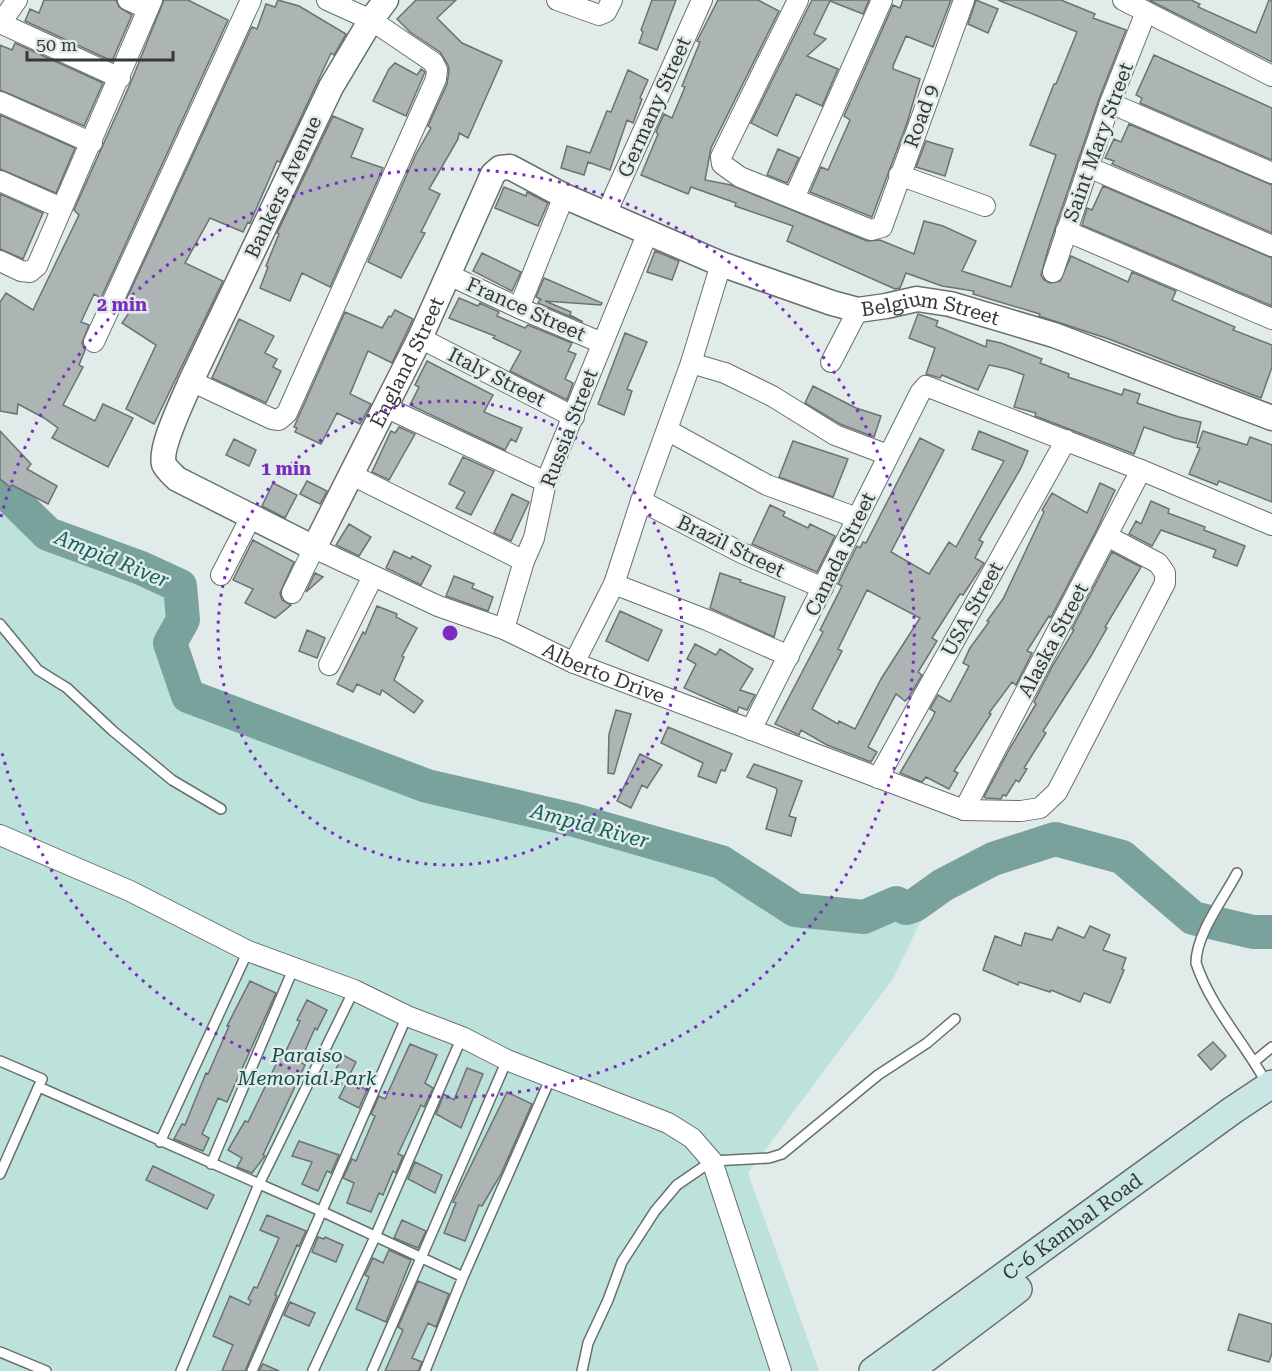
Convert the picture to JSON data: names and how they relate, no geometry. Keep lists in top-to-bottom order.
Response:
{
  "streets": {
    "main road": ["C-6 Kambal Road"],
    "street": [
      "Germany Street",
      "Road 9",
      "Saint Mary Street",
      "Bankers Avenue",
      "France Street",
      "Belgium Street",
      "England Street",
      "Italy Street",
      "Russia Street",
      "Brazil Street",
      "Canada Street",
      "USA Street",
      "Alaska Street",
      "Alberto Drive"
    ]
  },
  "crossings": [
    ["Germany Street", "Belgium Street"],
    ["Bankers Avenue", "Alberto Drive"],
    ["France Street", "England Street"],
    ["France Street", "Russia Street"],
    ["Belgium Street", "England Street"],
    ["Belgium Street", "Russia Street"],
    ["England Street", "Italy Street"],
    ["England Street", "Alberto Drive"],
    ["Italy Street", "Russia Street"],
    ["Russia Street", "Alberto Drive"],
    ["Brazil Street", "Canada Street"],
    ["Canada Street", "USA Street"],
    ["Canada Street", "Alberto Drive"],
    ["USA Street", "Alberto Drive"],
    ["Alaska Street", "Alberto Drive"]
  ],
  "water": ["Ampid River"],
  "parks": ["Paraiso Memorial Park"],
  "scale_bar": "50 m",
  "rings": ["2 min", "1 min"]
}
